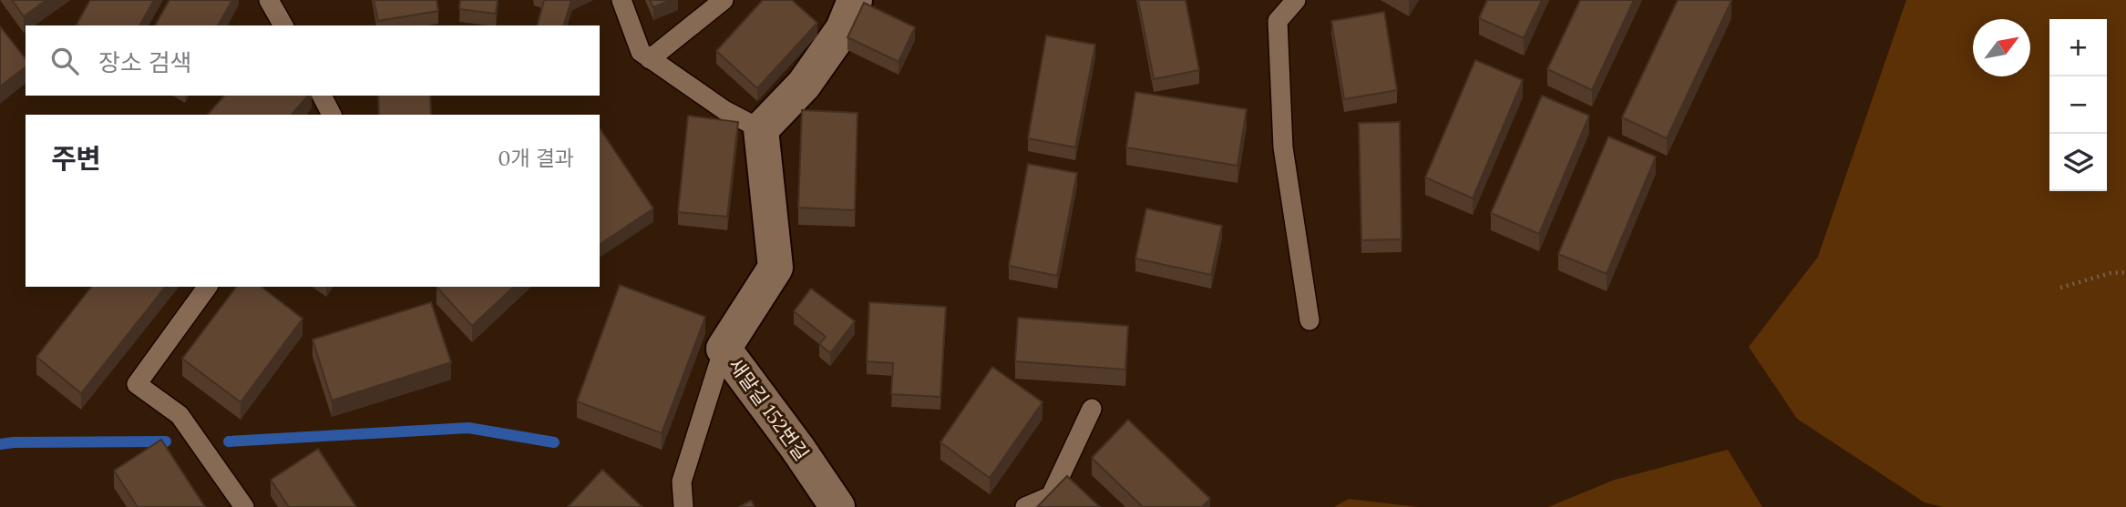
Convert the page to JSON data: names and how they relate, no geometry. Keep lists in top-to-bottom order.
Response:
{
  "streets": {
    "street": ["새말길 152번길"]
  },
  "north": "top right",
  "page": {
    "map_buttons": ["+", "−"],
    "search": "장소 검색",
    "heading": ["주변", "0개 결과"]
  }
}
